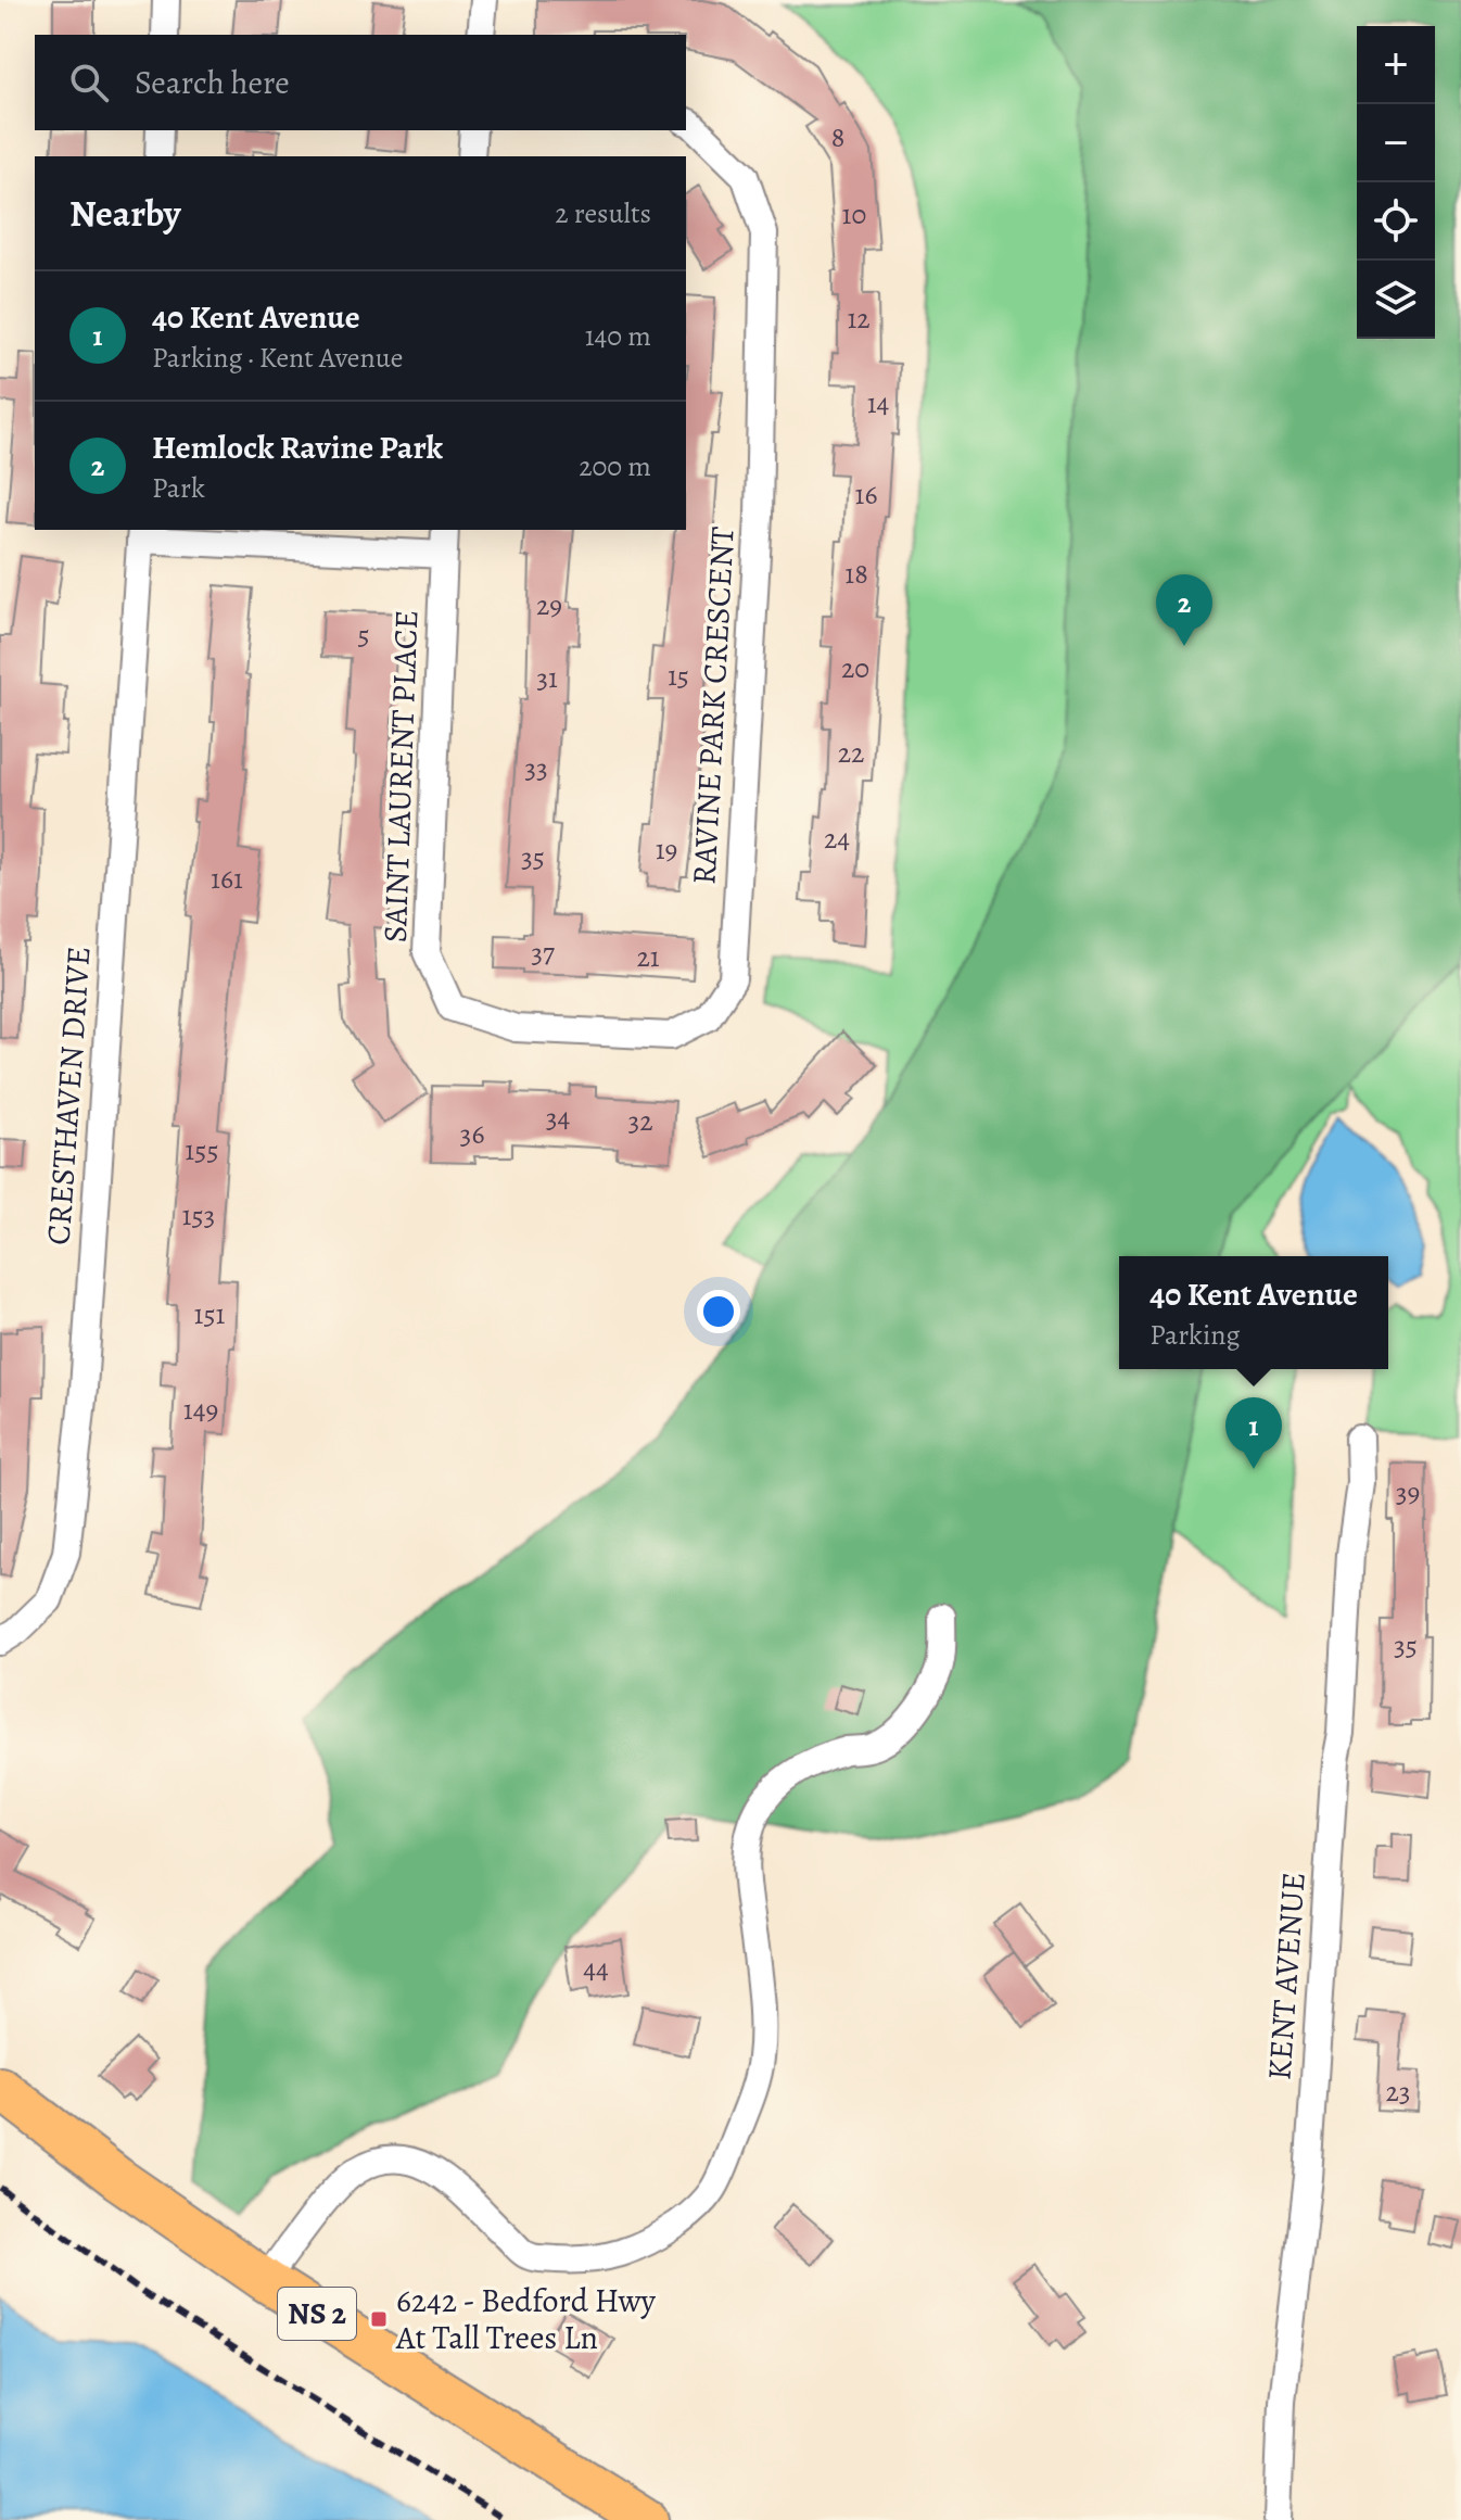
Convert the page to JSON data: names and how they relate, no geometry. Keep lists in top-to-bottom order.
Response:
{
  "streets": {
    "main road": ["NS 2"],
    "street": [
      "RAVINE PARK CRESCENT",
      "SAINT LAURENT PLACE",
      "CRESTHAVEN DRIVE",
      "KENT AVENUE"
    ]
  },
  "crossings": [
    ["RAVINE PARK CRESCENT", "SAINT LAURENT PLACE"]
  ],
  "places": {
    "transit": ["6242 - Bedford Hwy At Tall Trees Ln"]
  },
  "house_numbers": [
    "8",
    "10",
    "12",
    "14",
    "16",
    "18",
    "29",
    "5",
    "20",
    "15",
    "31",
    "22",
    "33",
    "24",
    "19",
    "35",
    "161",
    "37",
    "21",
    "34",
    "32",
    "36",
    "155",
    "153",
    "151",
    "149",
    "39",
    "35",
    "44",
    "23"
  ],
  "page": {
    "map_buttons": ["+", "−"],
    "search": "Search here",
    "heading": ["Nearby", "2 results"],
    "list": [
      {
        "mark": "1",
        "name": "40 Kent Avenue",
        "note": "Parking · Kent Avenue",
        "value": "140 m"
      },
      {
        "mark": "2",
        "name": "Hemlock Ravine Park",
        "note": "Park",
        "value": "200 m"
      }
    ],
    "pins": ["2", "1"],
    "popup": ["40 Kent Avenue", "Parking"]
  }
}
